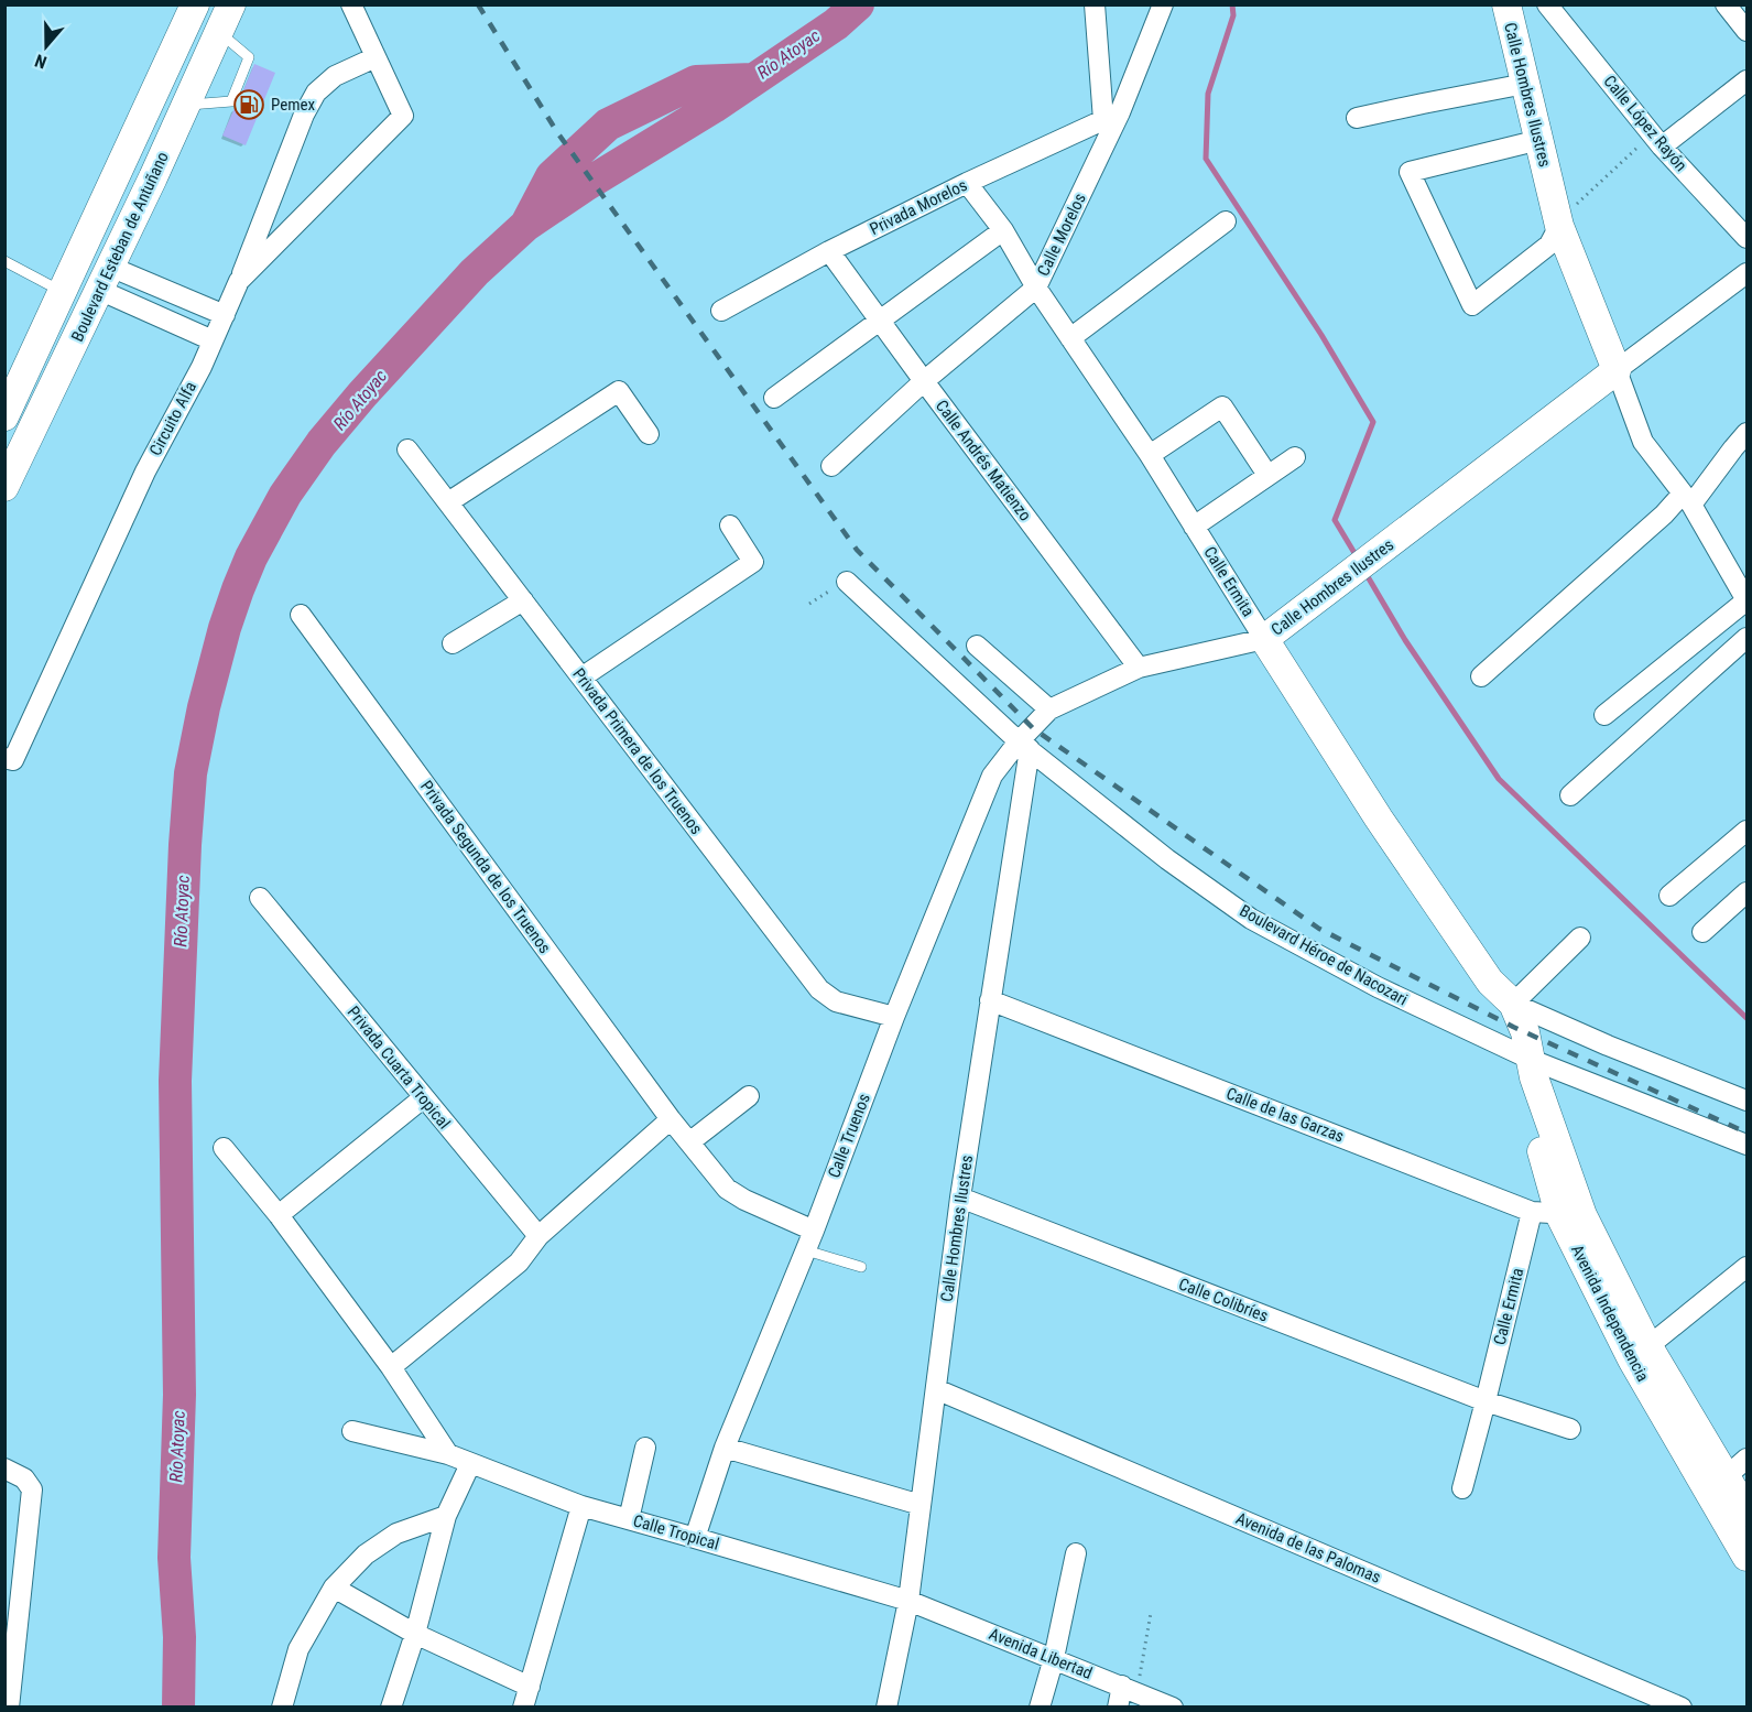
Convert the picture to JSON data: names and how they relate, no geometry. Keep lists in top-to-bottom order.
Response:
{
  "streets": {
    "street": [
      "Calle Hombres Ilustres",
      "Calle López Rayón",
      "Privada Morelos",
      "Calle Morelos",
      "Boulevard Esteban de Antuñano",
      "Circuito Alfa",
      "Calle Andrés Matienzo",
      "Calle Ermita",
      "Privada Primera de los Truenos",
      "Privada Segunda de los Truenos",
      "Boulevard Héroe de Nacozari",
      "Privada Cuarta Tropical",
      "Calle de las Garzas",
      "Calle Truenos",
      "Calle Colibríes",
      "Avenida Independencia",
      "Calle Tropical",
      "Avenida de las Palomas",
      "Avenida Libertad"
    ]
  },
  "crossings": [
    ["Calle Hombres Ilustres", "Calle Andrés Matienzo"],
    ["Calle Hombres Ilustres", "Calle Ermita"],
    ["Calle Hombres Ilustres", "Boulevard Héroe de Nacozari"],
    ["Calle Hombres Ilustres", "Calle de las Garzas"],
    ["Calle Hombres Ilustres", "Calle Truenos"],
    ["Calle Hombres Ilustres", "Calle Colibríes"],
    ["Calle Hombres Ilustres", "Calle Tropical"],
    ["Calle Hombres Ilustres", "Avenida de las Palomas"],
    ["Calle Hombres Ilustres", "Avenida Libertad"],
    ["Privada Morelos", "Calle Morelos"],
    ["Privada Morelos", "Calle Andrés Matienzo"],
    ["Privada Morelos", "Calle Ermita"],
    ["Calle Morelos", "Calle Andrés Matienzo"],
    ["Calle Morelos", "Calle Ermita"],
    ["Calle Ermita", "Boulevard Héroe de Nacozari"],
    ["Calle Ermita", "Calle de las Garzas"],
    ["Calle Ermita", "Calle Colibríes"],
    ["Calle Ermita", "Avenida Independencia"],
    ["Privada Primera de los Truenos", "Calle Truenos"],
    ["Privada Segunda de los Truenos", "Calle Truenos"],
    ["Boulevard Héroe de Nacozari", "Calle Truenos"],
    ["Boulevard Héroe de Nacozari", "Avenida Independencia"],
    ["Calle de las Garzas", "Avenida Independencia"],
    ["Calle Truenos", "Calle Tropical"],
    ["Calle Tropical", "Avenida Libertad"]
  ],
  "water": ["Río Atoyac"],
  "places": {
    "fuel station": ["Pemex"]
  },
  "north": "bottom"
}
